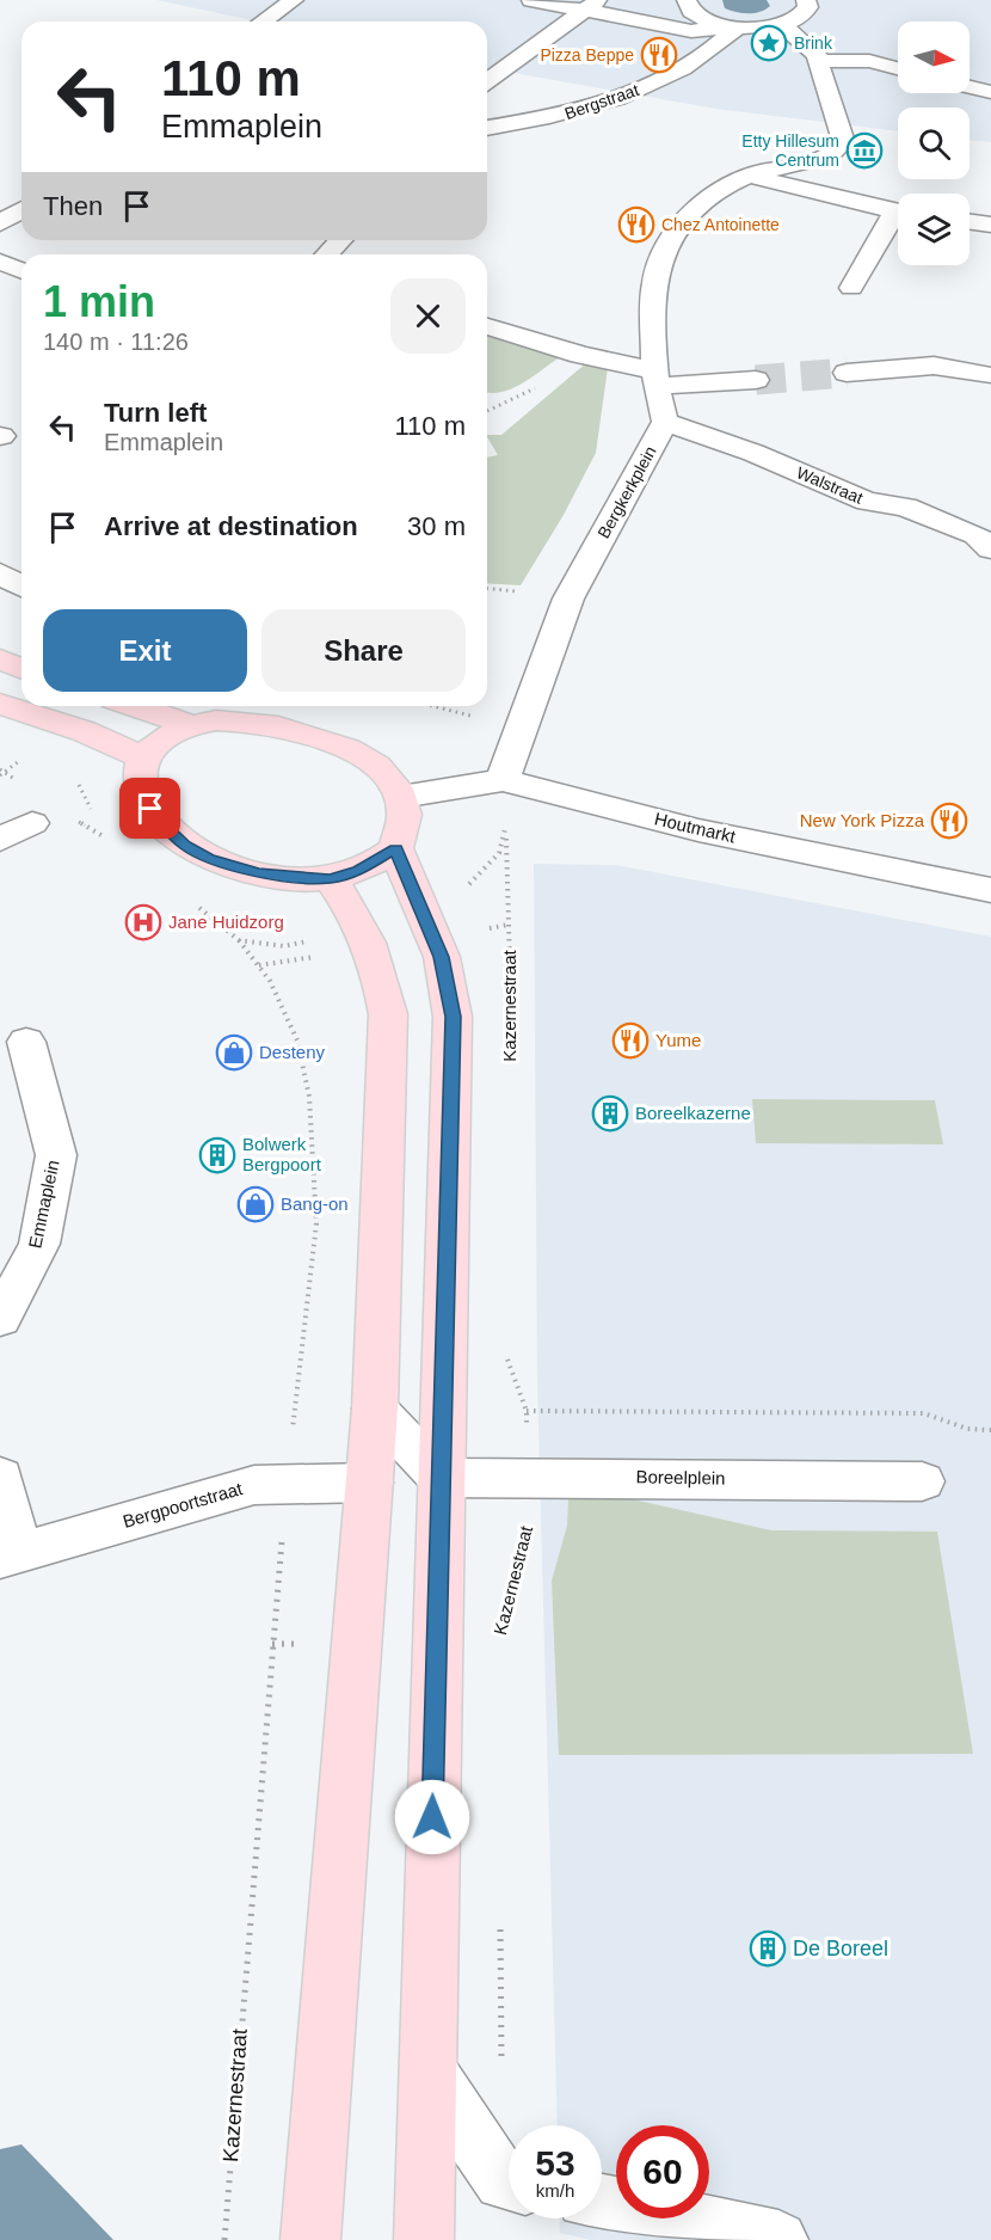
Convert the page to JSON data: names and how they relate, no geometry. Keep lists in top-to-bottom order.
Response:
{
  "streets": {
    "street": [
      "Bergstraat",
      "Walstraat",
      "Bergkerkplein",
      "Houtmarkt",
      "Emmaplein",
      "Boreelplein",
      "Bergpoortstraat"
    ],
    "path": ["Kazernestraat"]
  },
  "crossings": [
    ["Walstraat", "Bergkerkplein"],
    ["Bergkerkplein", "Houtmarkt"],
    ["Kazernestraat", "Boreelplein"],
    ["Kazernestraat", "Bergpoortstraat"]
  ],
  "places": {
    "place": ["Brink"],
    "restaurant": [
      "Pizza Beppe",
      "Chez Antoinette",
      "New York Pizza",
      "Yume"
    ],
    "museum": ["Etty Hillesum Centrum"],
    "hospital": ["Jane Huidzorg"],
    "shop": ["Desteny", "Bang-on"],
    "building": ["Boreelkazerne", "Bolwerk Bergpoort", "De Boreel"]
  },
  "north": "right",
  "page": {
    "turn": ["110 m", "Emmaplein"],
    "then": "Then",
    "heading": ["1 min", "140 m · 11:26"],
    "list": [
      {
        "name": "Turn left",
        "note": "Emmaplein",
        "value": "110 m"
      },
      {
        "name": "Arrive at destination",
        "value": "30 m"
      }
    ],
    "buttons": ["Exit", "Share"],
    "speed": "53 km/h",
    "limit": "60"
  }
}
